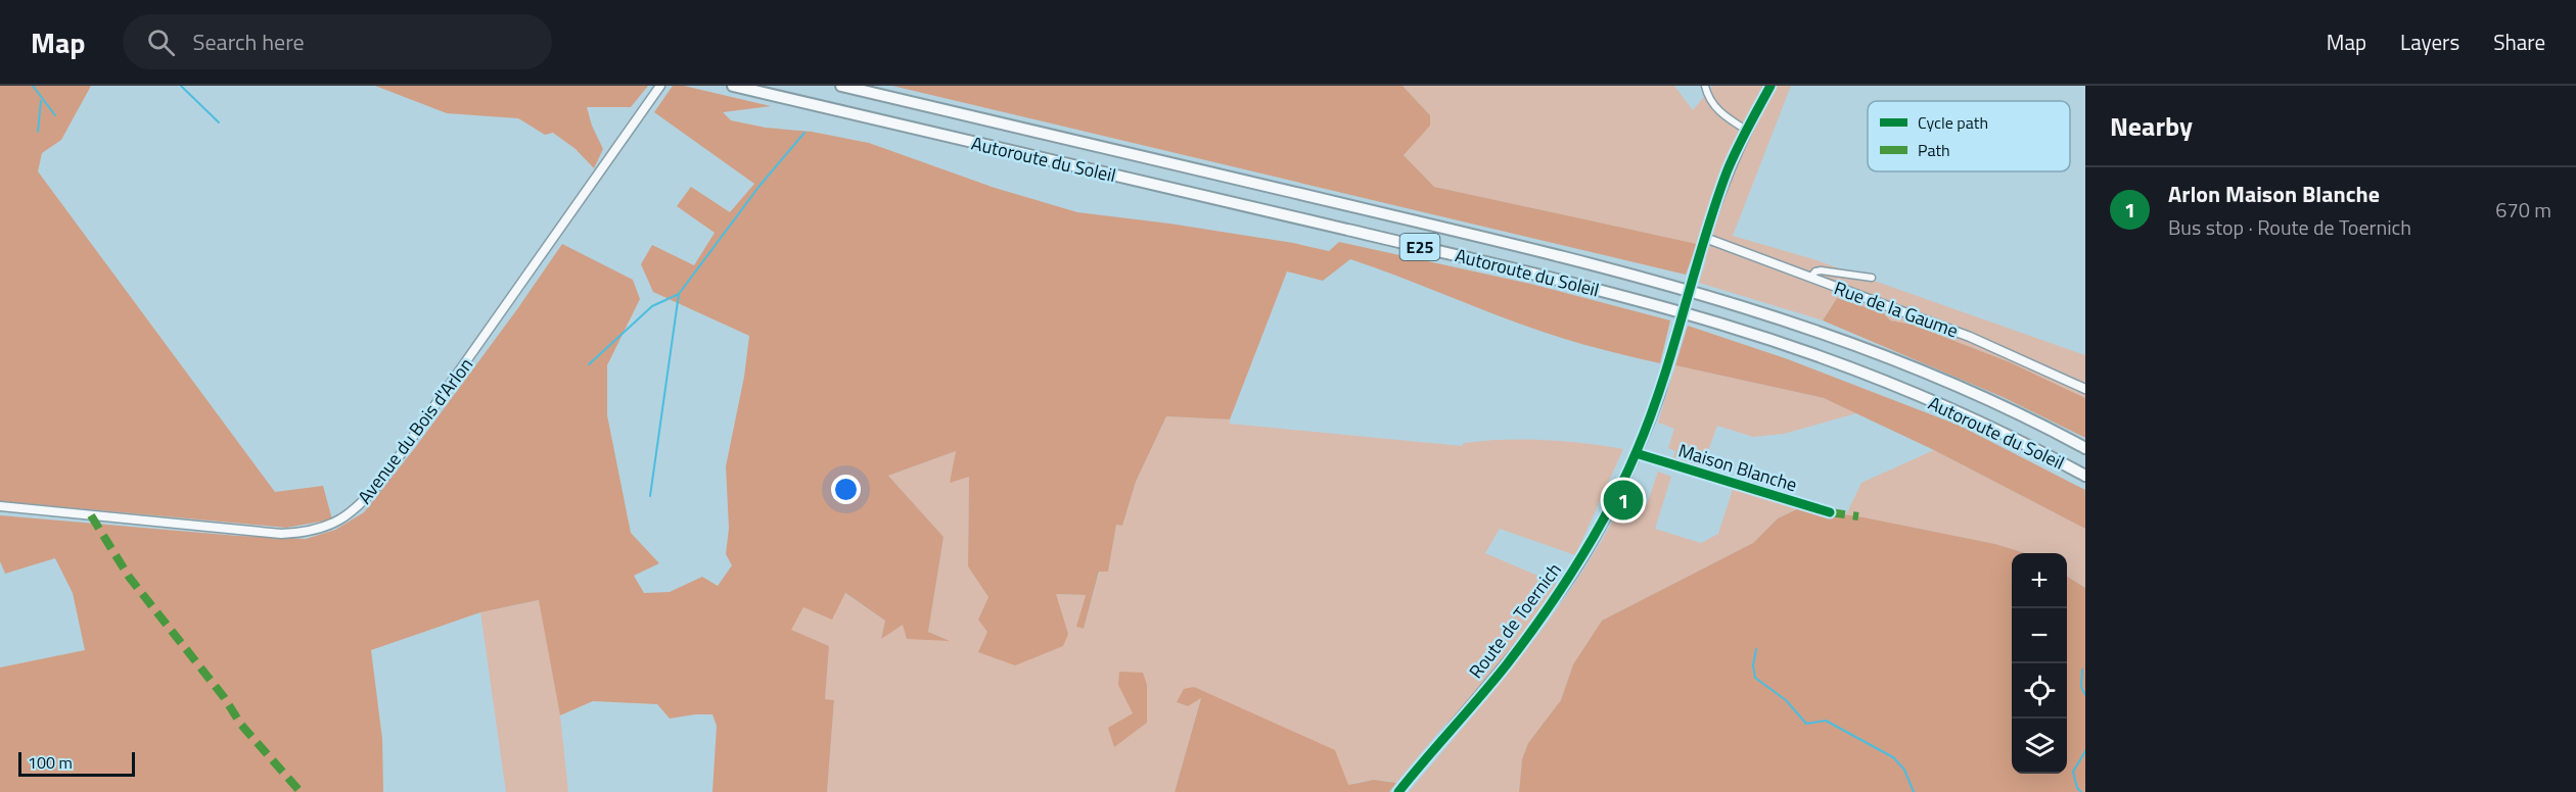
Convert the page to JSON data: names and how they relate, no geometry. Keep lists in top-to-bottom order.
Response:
{
  "streets": {
    "highway": ["Autoroute du Soleil", "E25"],
    "main road": ["Rue de la Gaume", "Avenue du Bois d'Arlon", "Route de Toernich"],
    "street": ["Maison Blanche"]
  },
  "crossings": [
    ["Rue de la Gaume", "Route de Toernich"],
    ["Maison Blanche", "Route de Toernich"]
  ],
  "legend": ["Cycle path", "Path"],
  "scale_bar": "100 m",
  "page": {
    "header": "Map",
    "search": "Search here",
    "nav": ["Map", "Layers", "Share"],
    "heading": "Nearby",
    "list": [
      {
        "mark": "1",
        "name": "Arlon Maison Blanche",
        "note": "Bus stop · Route de Toernich",
        "value": "670 m"
      }
    ],
    "pins": "1",
    "map_buttons": ["+", "−"],
    "scale": "100 m"
  }
}
